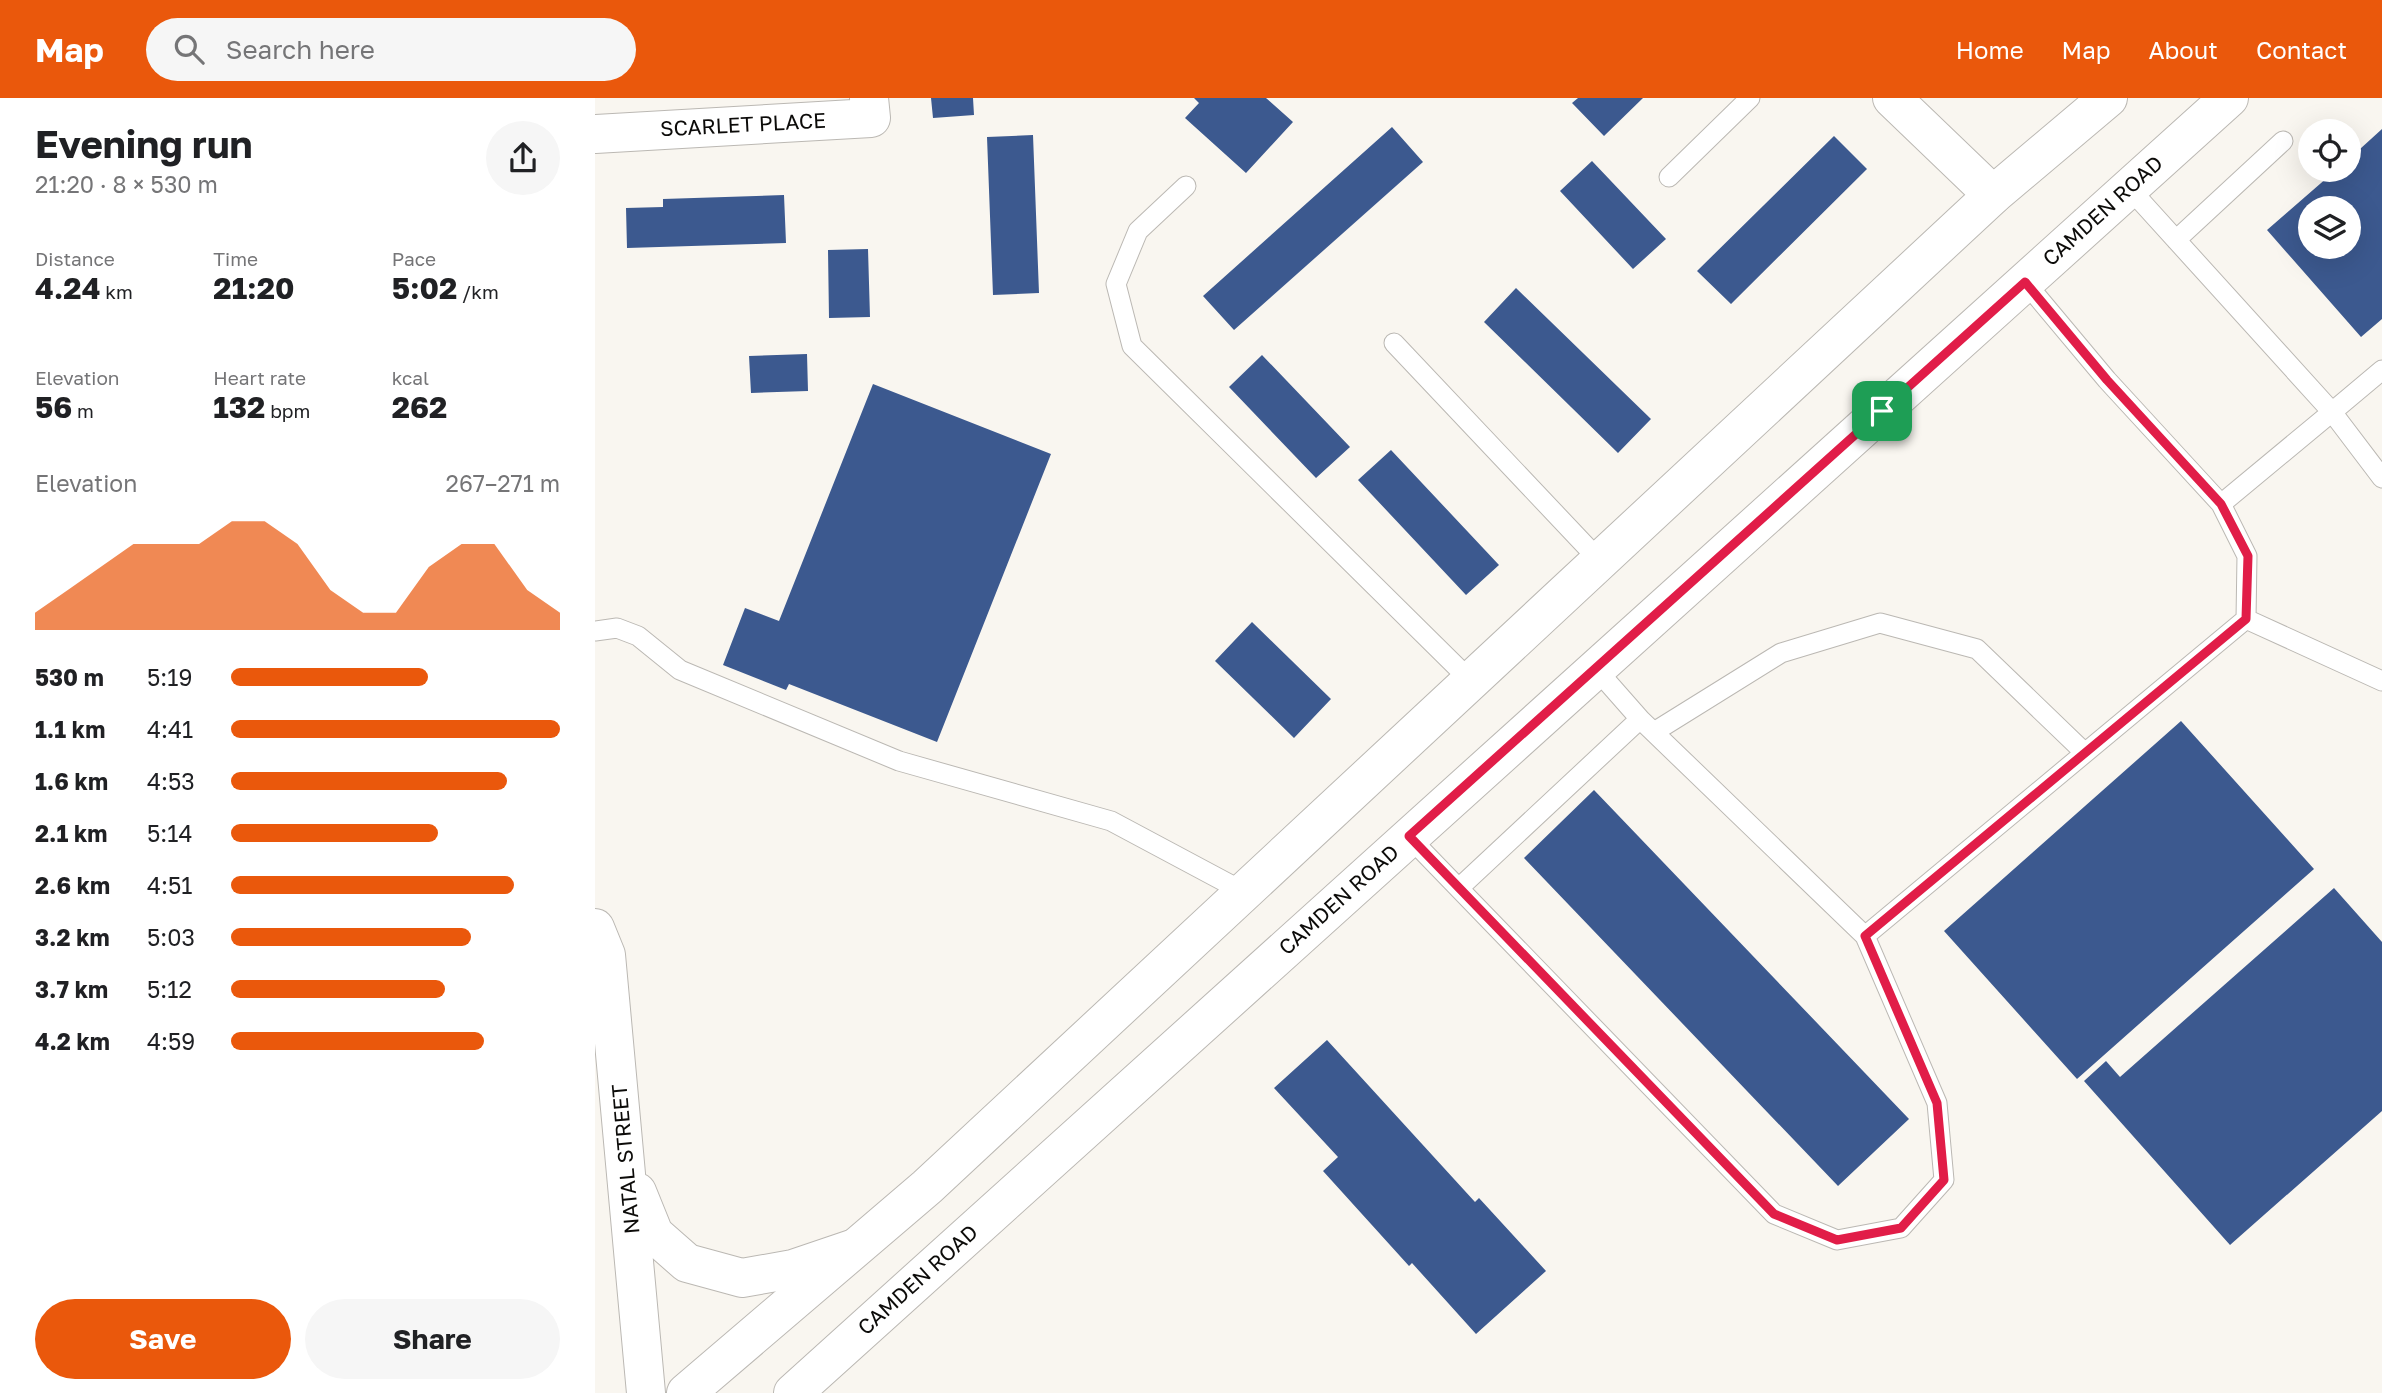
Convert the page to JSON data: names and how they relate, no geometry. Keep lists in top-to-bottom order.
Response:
{
  "streets": {
    "street": ["SCARLET PLACE", "CAMDEN ROAD", "NATAL STREET"]
  },
  "page": {
    "header": "Map",
    "search": "Search here",
    "nav": [
      "Home",
      "Map",
      "About",
      "Contact"
    ],
    "heading": ["Evening run", "21:20 · 8 × 530 m"],
    "stats": [
      ["Distance", "4.24 km"],
      ["Time", "21:20"],
      ["Pace", "5:02 /km"],
      ["Elevation", "56 m"],
      ["Heart rate", "132 bpm"],
      ["kcal", "262"]
    ],
    "chart": ["Elevation", "267–271 m"],
    "list": [
      {
        "name": "530 m",
        "note": "5:19"
      },
      {
        "name": "1.1 km",
        "note": "4:41"
      },
      {
        "name": "1.6 km",
        "note": "4:53"
      },
      {
        "name": "2.1 km",
        "note": "5:14"
      },
      {
        "name": "2.6 km",
        "note": "4:51"
      },
      {
        "name": "3.2 km",
        "note": "5:03"
      },
      {
        "name": "3.7 km",
        "note": "5:12"
      },
      {
        "name": "4.2 km",
        "note": "4:59"
      }
    ],
    "buttons": ["Save", "Share"]
  }
}
